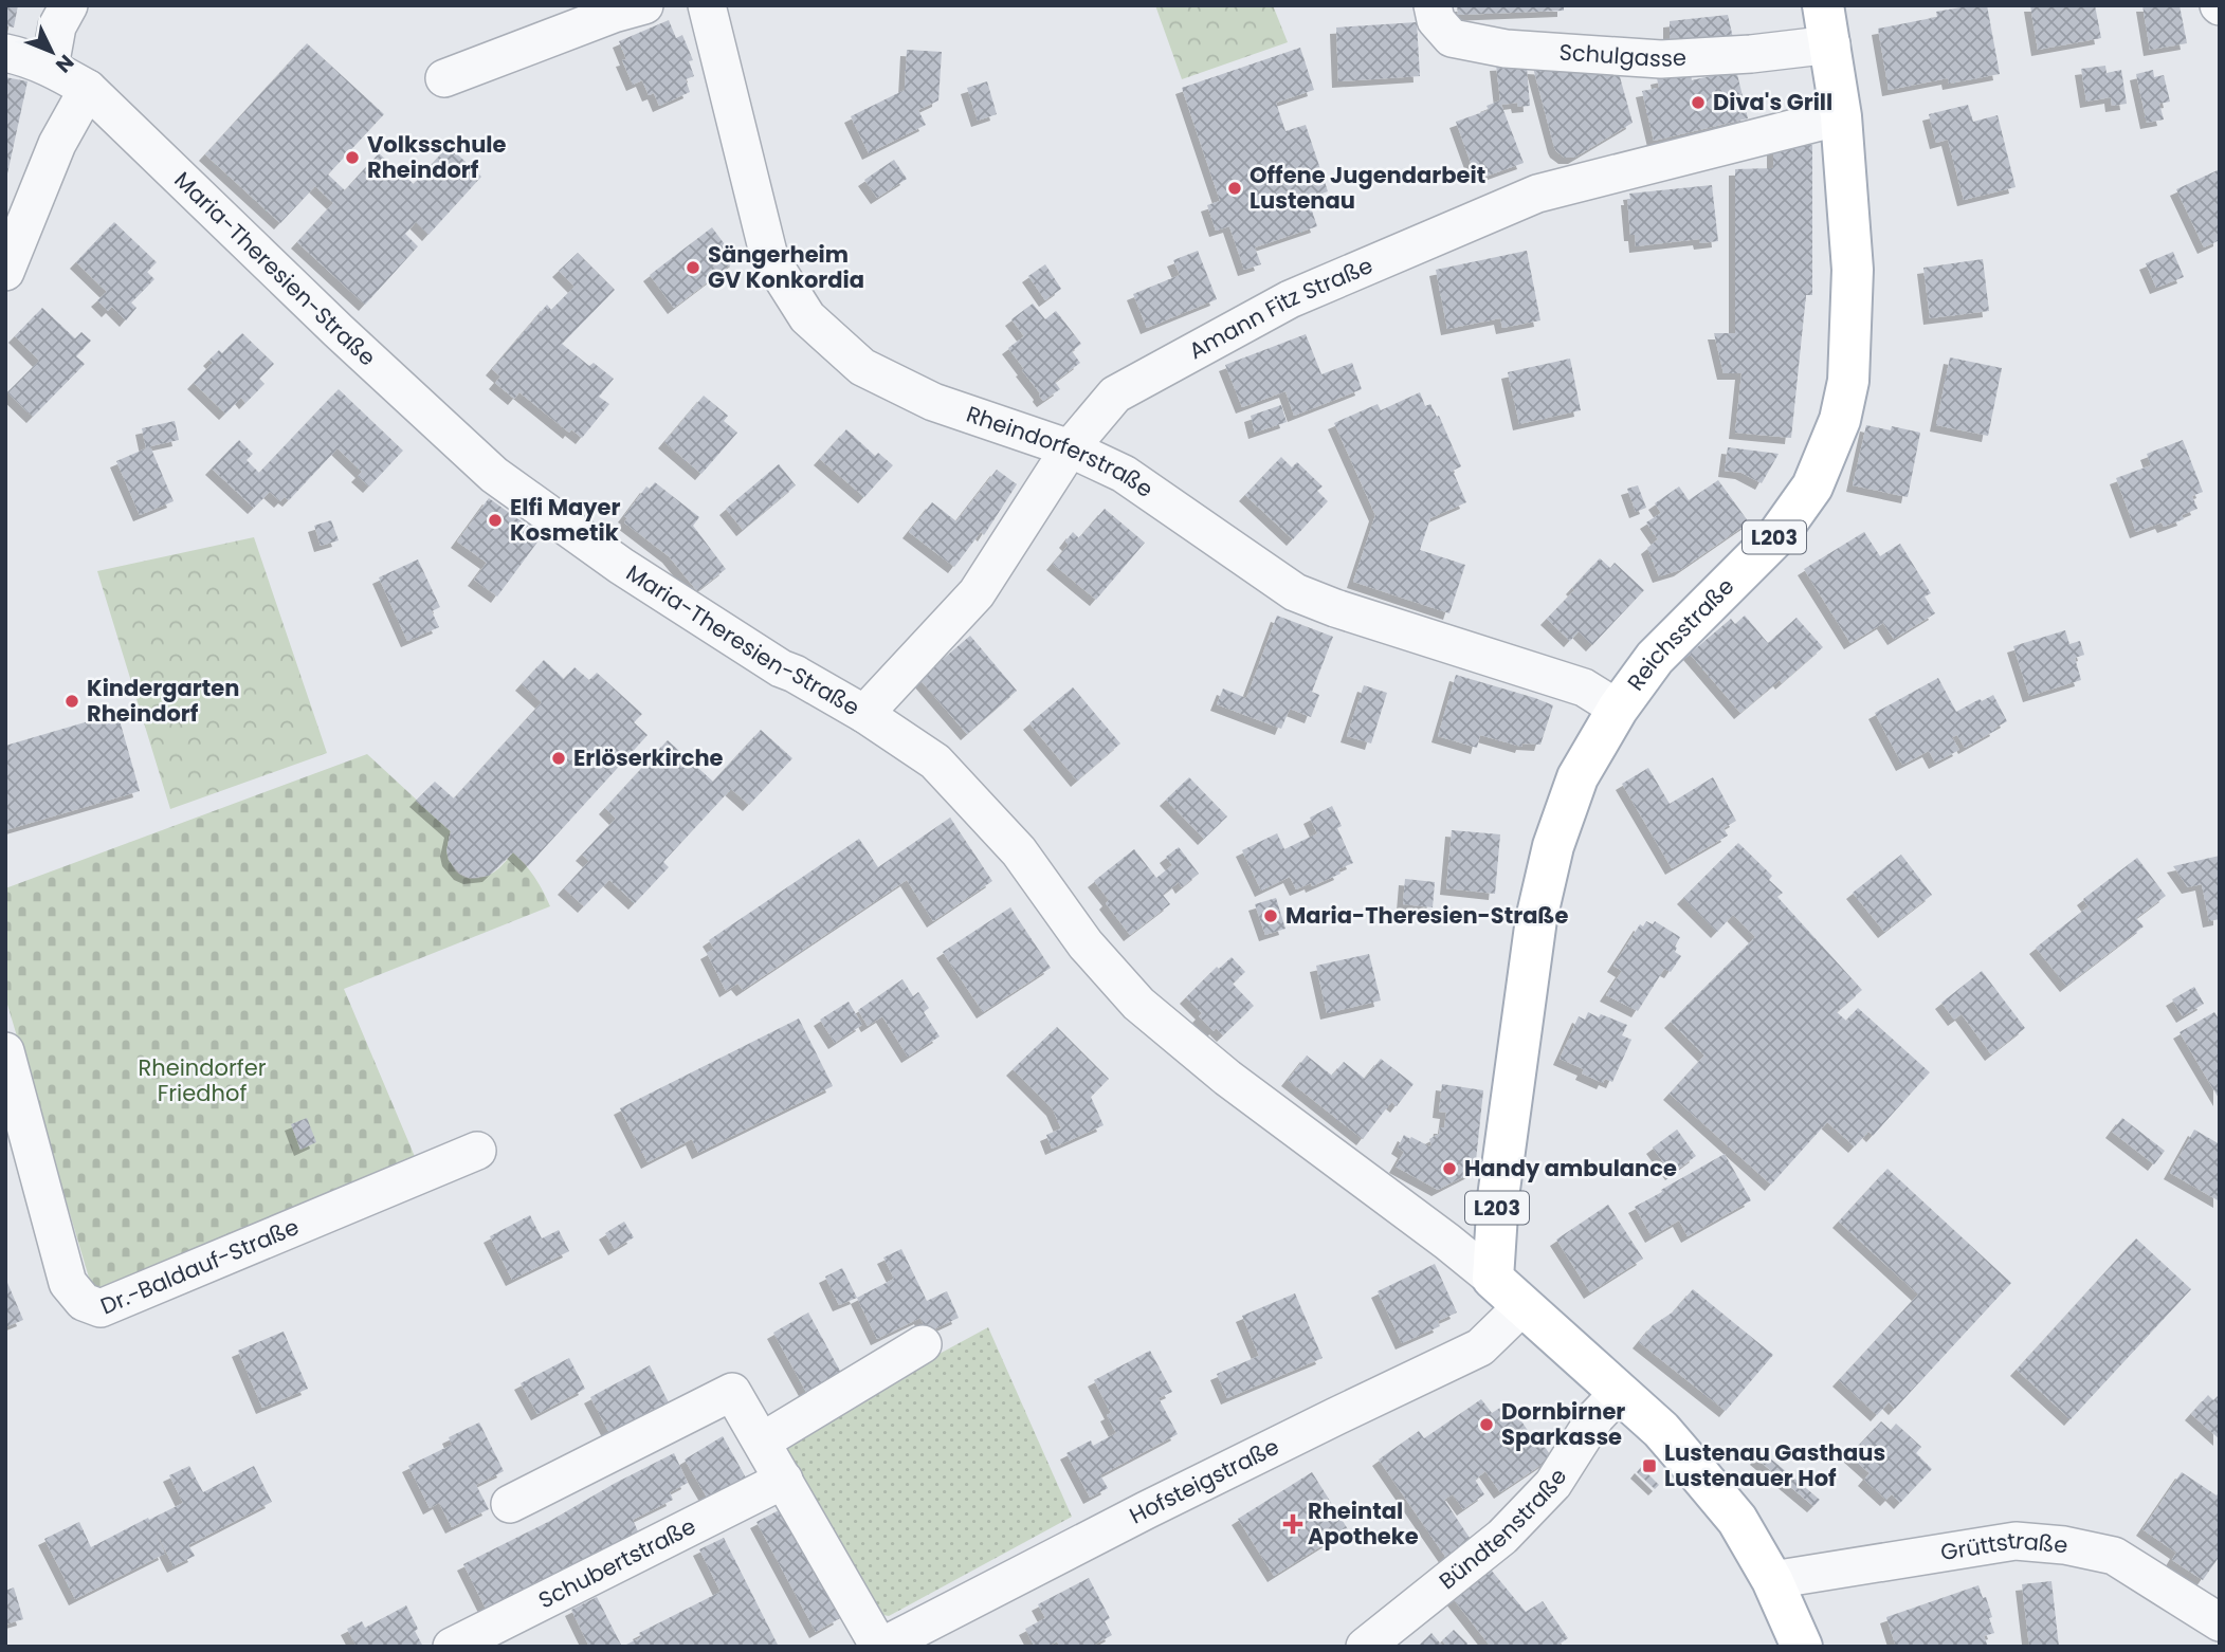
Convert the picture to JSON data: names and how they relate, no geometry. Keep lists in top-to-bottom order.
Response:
{
  "streets": {
    "main road": ["L203", "Reichsstraße"],
    "street": [
      "Schulgasse",
      "Maria-Theresien-Straße",
      "Amann Fitz Straße",
      "Rheindorferstraße",
      "Dr.-Baldauf-Straße",
      "Hofsteigstraße",
      "Bündtenstraße",
      "Grüttstraße",
      "Schubertstraße"
    ]
  },
  "crossings": [
    ["Schulgasse", "Reichsstraße"],
    ["Maria-Theresien-Straße", "Amann Fitz Straße"],
    ["Maria-Theresien-Straße", "Reichsstraße"],
    ["Amann Fitz Straße", "Rheindorferstraße"],
    ["Amann Fitz Straße", "Reichsstraße"],
    ["Rheindorferstraße", "Reichsstraße"]
  ],
  "parks": ["Rheindorfer Friedhof"],
  "places": {
    "other": [
      "Diva's Grill",
      "Volksschule Rheindorf",
      "Offene Jugendarbeit Lustenau",
      "Sängerheim GV Konkordia",
      "Elfi Mayer Kosmetik",
      "Kindergarten Rheindorf",
      "Erlöserkirche",
      "Maria-Theresien-Straße",
      "Handy ambulance",
      "Dornbirner Sparkasse"
    ],
    "transit": ["Lustenau Gasthaus Lustenauer Hof"],
    "health": ["Rheintal Apotheke"]
  },
  "north": "bottom right"
}
